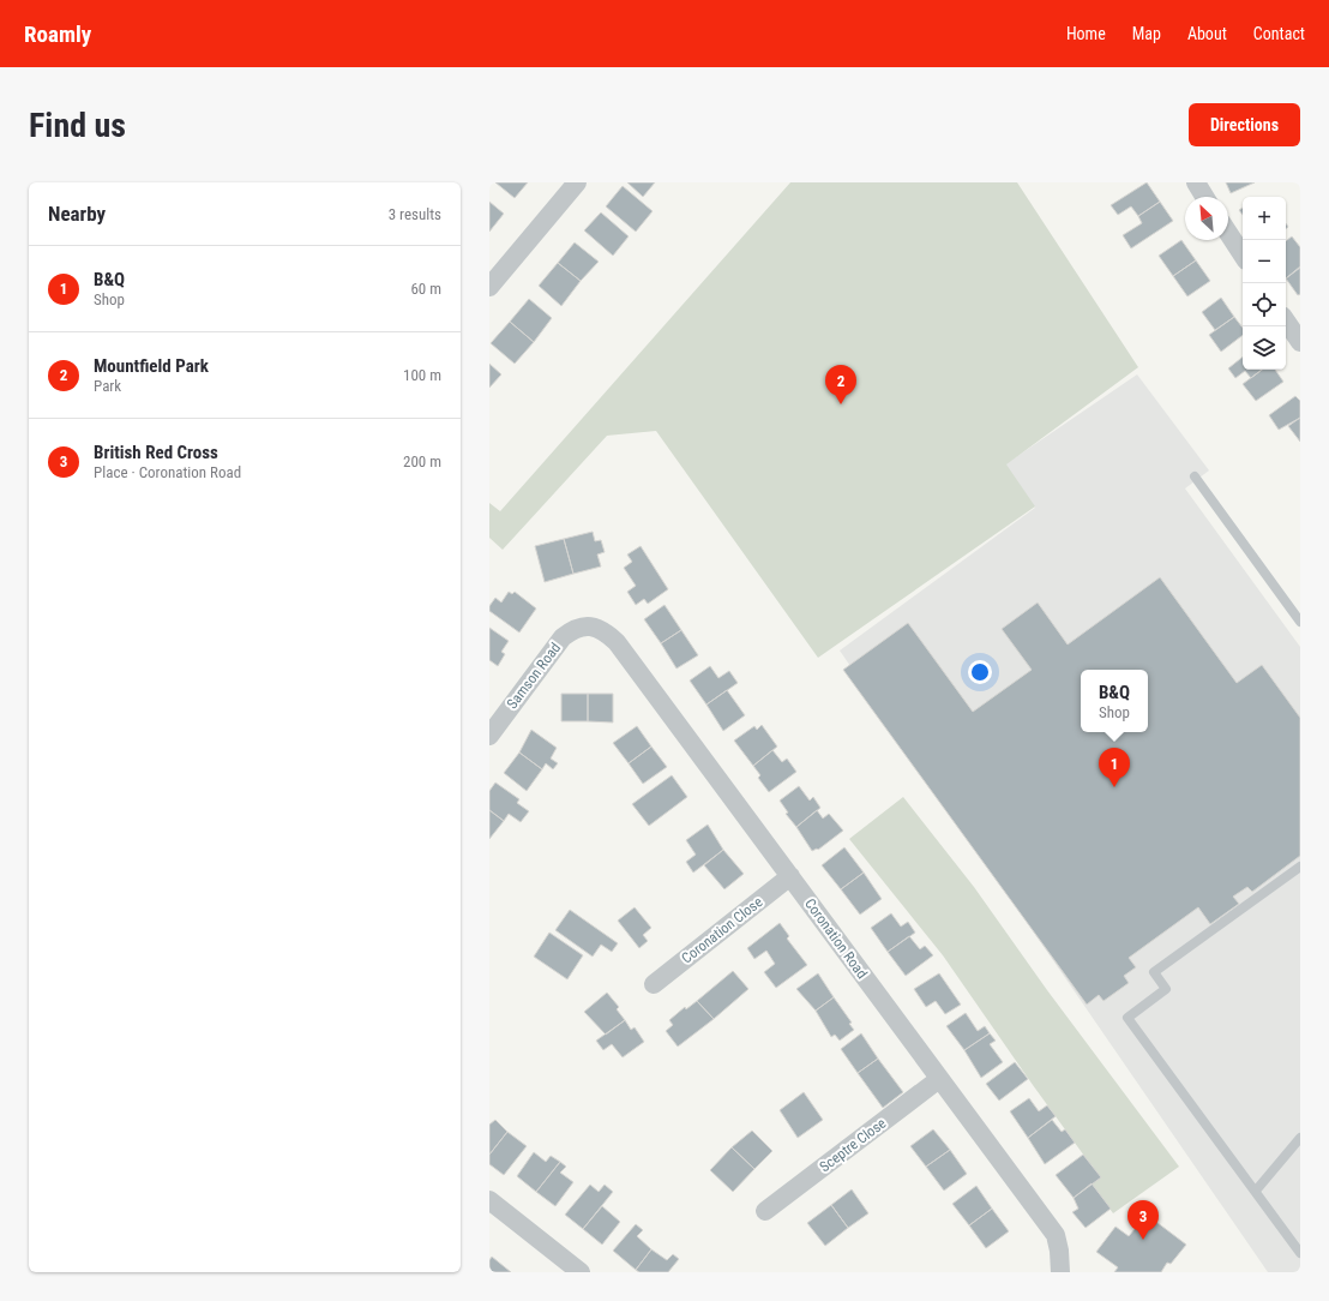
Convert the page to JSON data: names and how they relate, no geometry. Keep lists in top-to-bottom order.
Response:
{
  "streets": {
    "street": [
      "Samson Road",
      "Coronation Close",
      "Coronation Road",
      "Sceptre Close"
    ]
  },
  "crossings": [
    ["Samson Road", "Coronation Road"],
    ["Coronation Close", "Coronation Road"],
    ["Coronation Road", "Sceptre Close"]
  ],
  "north": "top left",
  "page": {
    "header": "Roamly",
    "nav": [
      "Home",
      "Map",
      "About",
      "Contact"
    ],
    "buttons": "Directions",
    "title": "Find us",
    "heading": ["Nearby", "3 results"],
    "map_buttons": ["+", "−"],
    "list": [
      {
        "mark": "1",
        "name": "B&Q",
        "note": "Shop",
        "value": "60 m"
      },
      {
        "mark": "2",
        "name": "Mountfield Park",
        "note": "Park",
        "value": "100 m"
      },
      {
        "mark": "3",
        "name": "British Red Cross",
        "note": "Place · Coronation Road",
        "value": "200 m"
      }
    ],
    "pins": ["2", "1", "3"],
    "popup": ["B&Q", "Shop"]
  }
}
